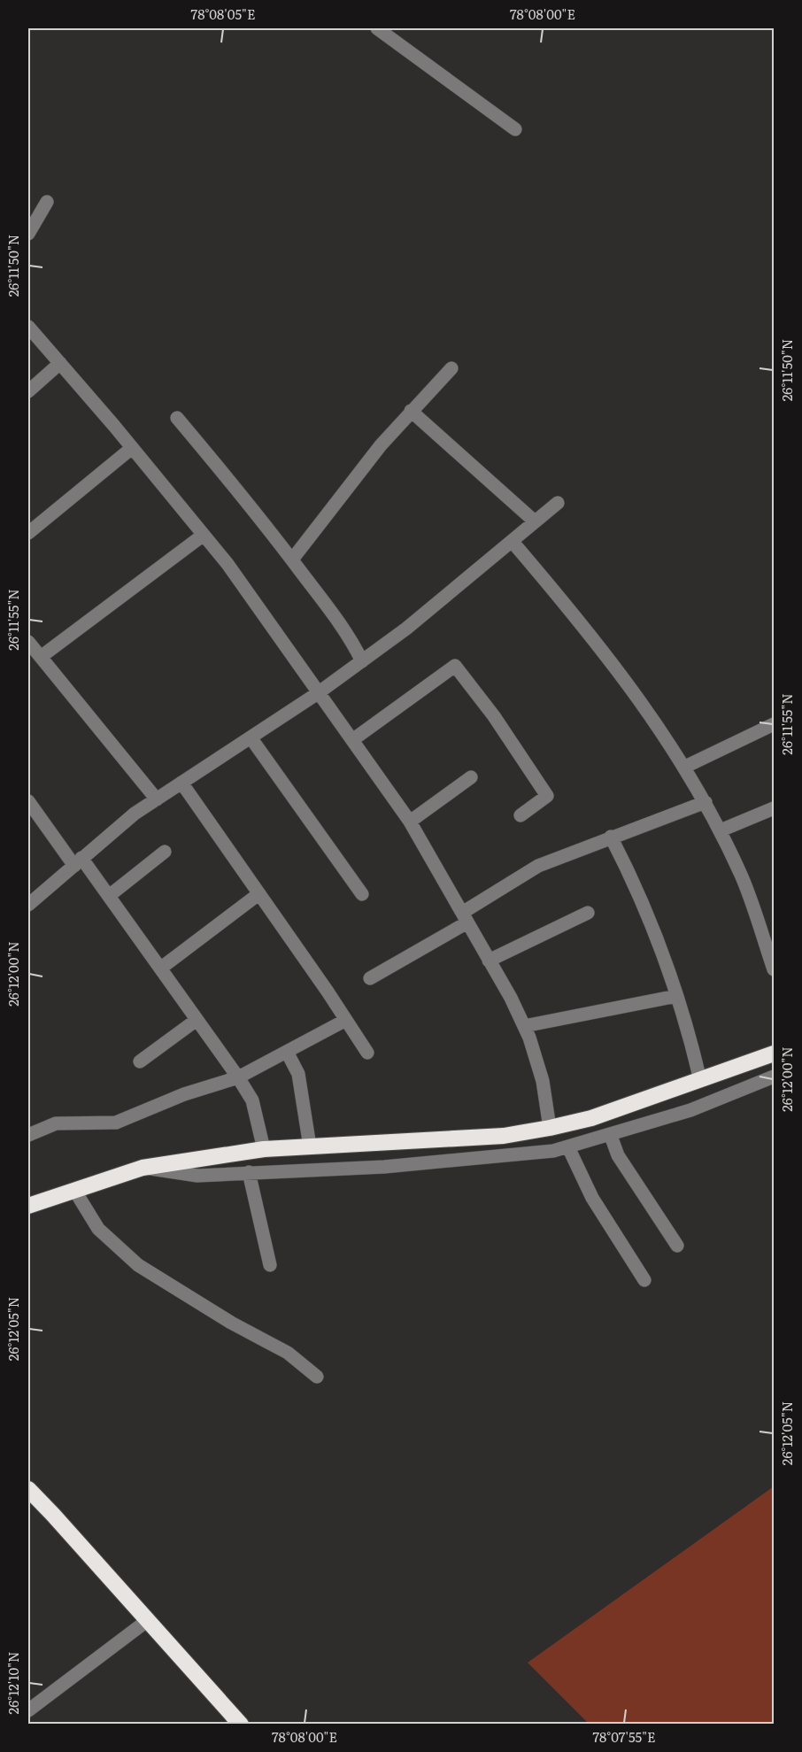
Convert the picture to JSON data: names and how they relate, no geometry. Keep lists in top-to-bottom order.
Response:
{
  "coordinates": [
    "78°08'05\"E",
    "78°08'00\"E",
    "26°11'50\"N",
    "26°11'55\"N",
    "26°12'00\"N",
    "26°12'05\"N",
    "26°12'10\"N",
    "78°07'55\"E"
  ]
}
